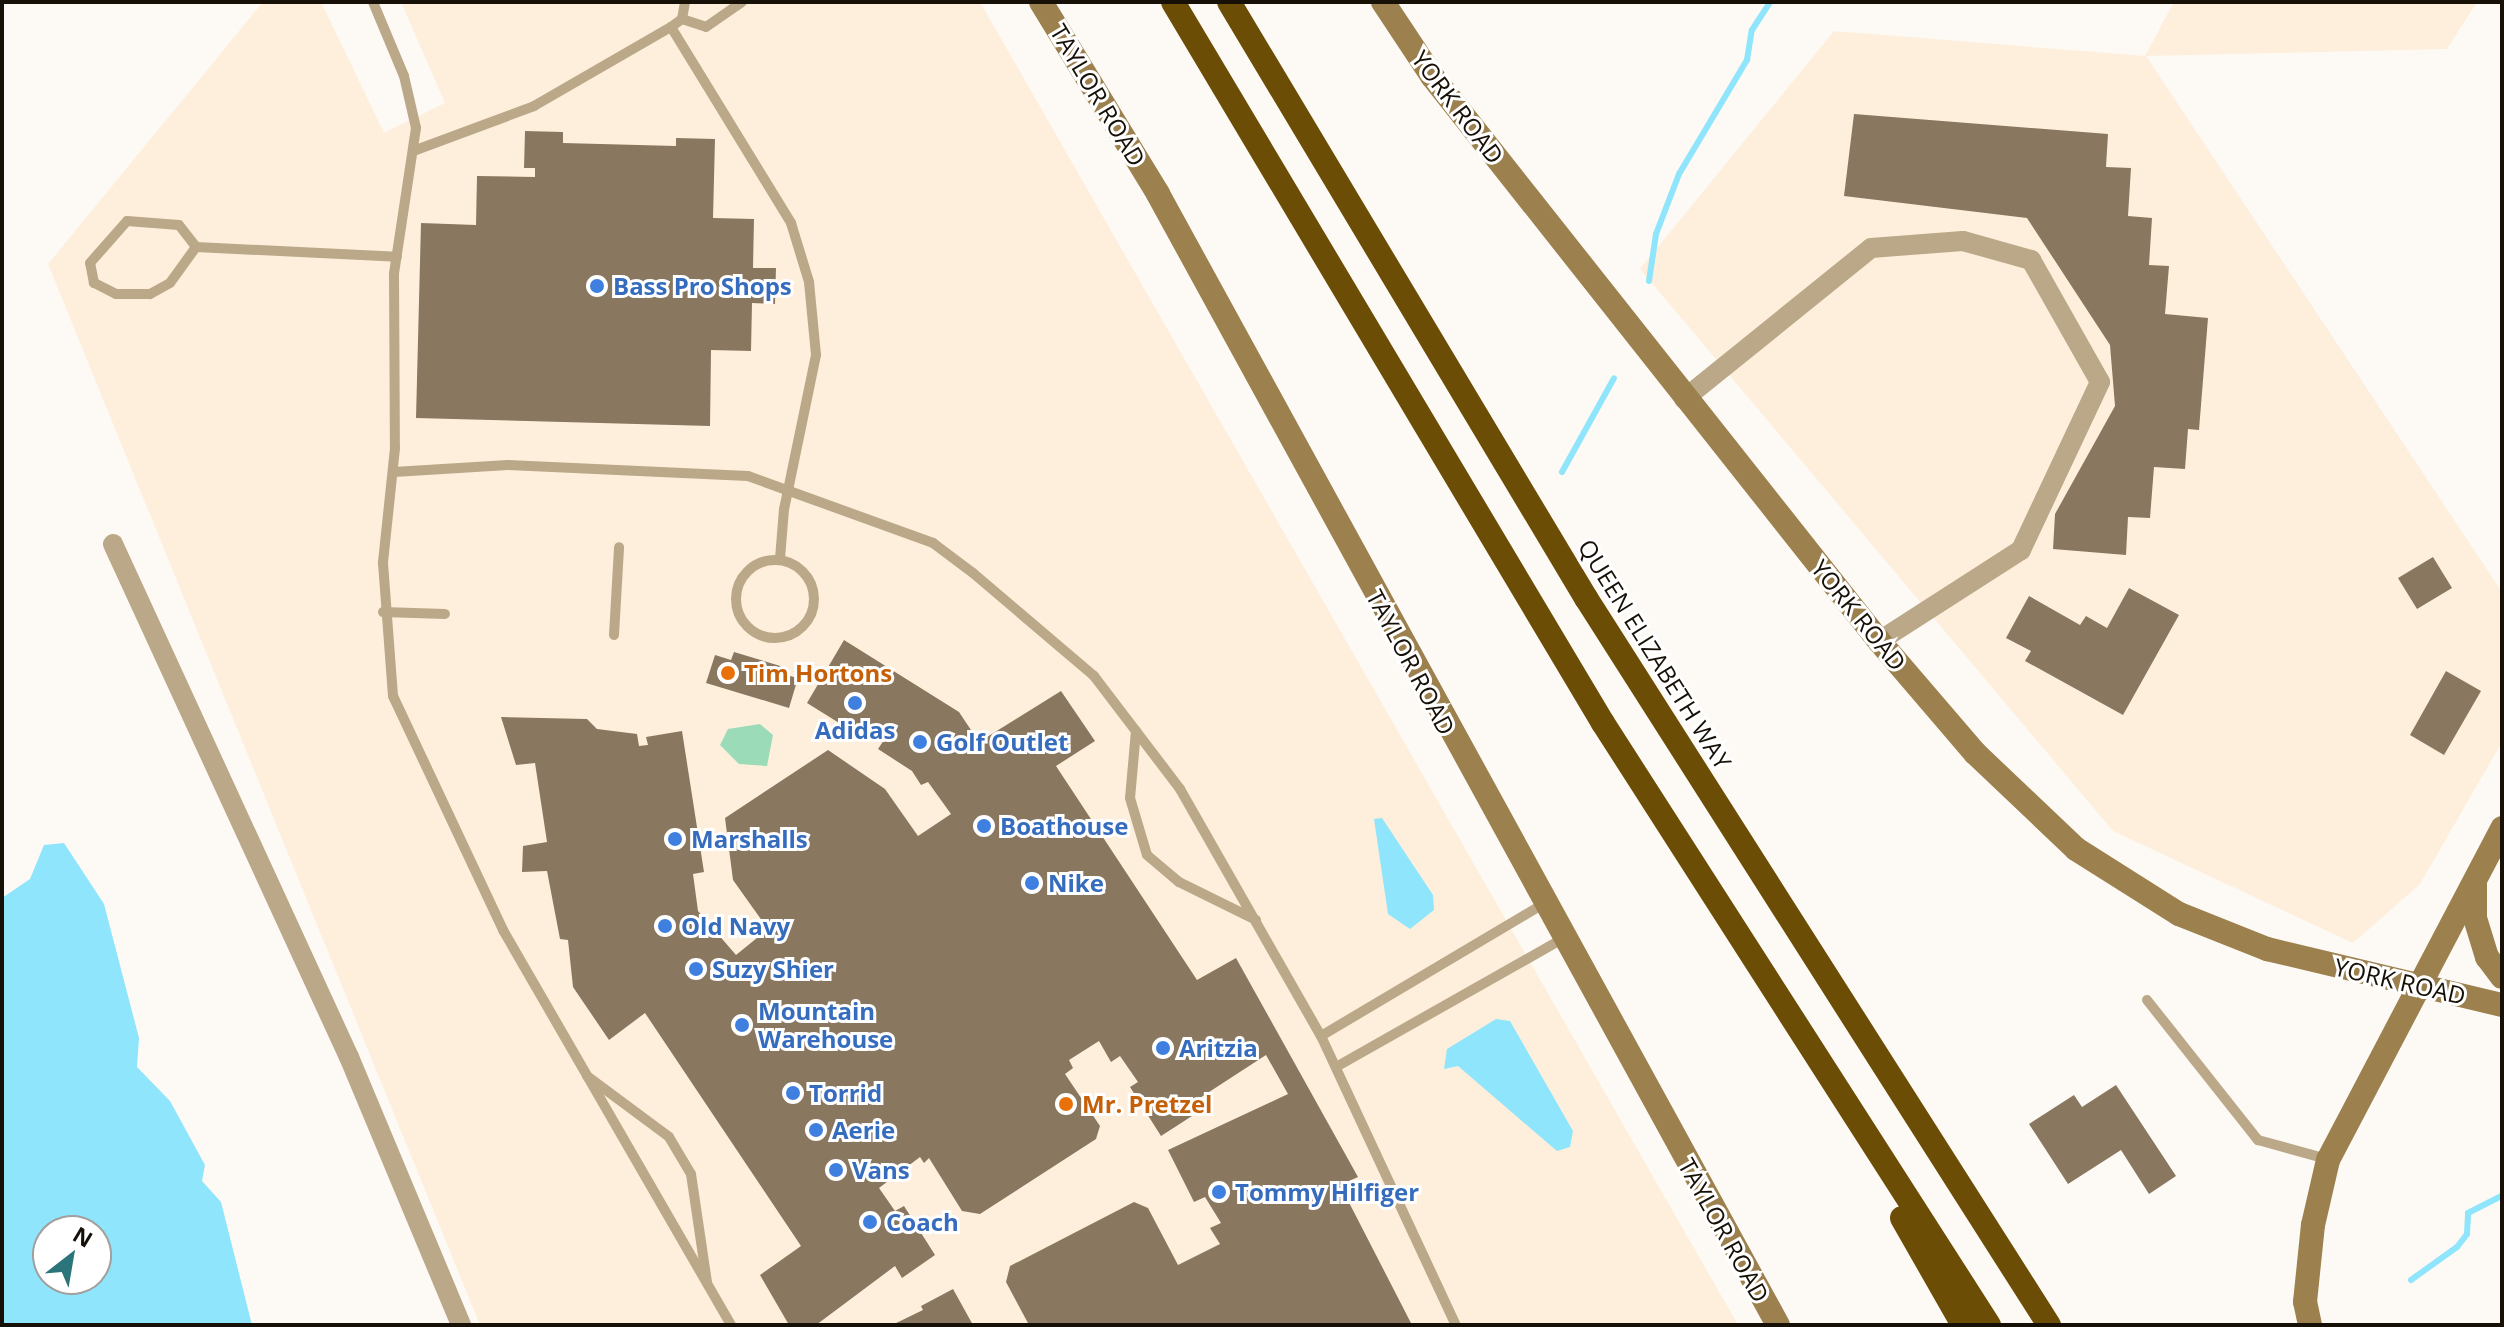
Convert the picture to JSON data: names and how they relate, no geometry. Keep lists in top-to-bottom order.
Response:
{
  "streets": {
    "highway": ["QUEEN ELIZABETH WAY"],
    "main road": ["TAYLOR ROAD", "YORK ROAD"]
  },
  "places": [
    "Bass Pro Shops",
    "Tim Hortons",
    "Adidas",
    "Golf Outlet",
    "Boathouse",
    "Marshalls",
    "Nike",
    "Old Navy",
    "Suzy Shier",
    "Mountain Warehouse",
    "Aritzia",
    "Torrid",
    "Mr. Pretzel",
    "Aerie",
    "Vans",
    "Tommy Hilfiger",
    "Coach"
  ],
  "north": "top right"
}
